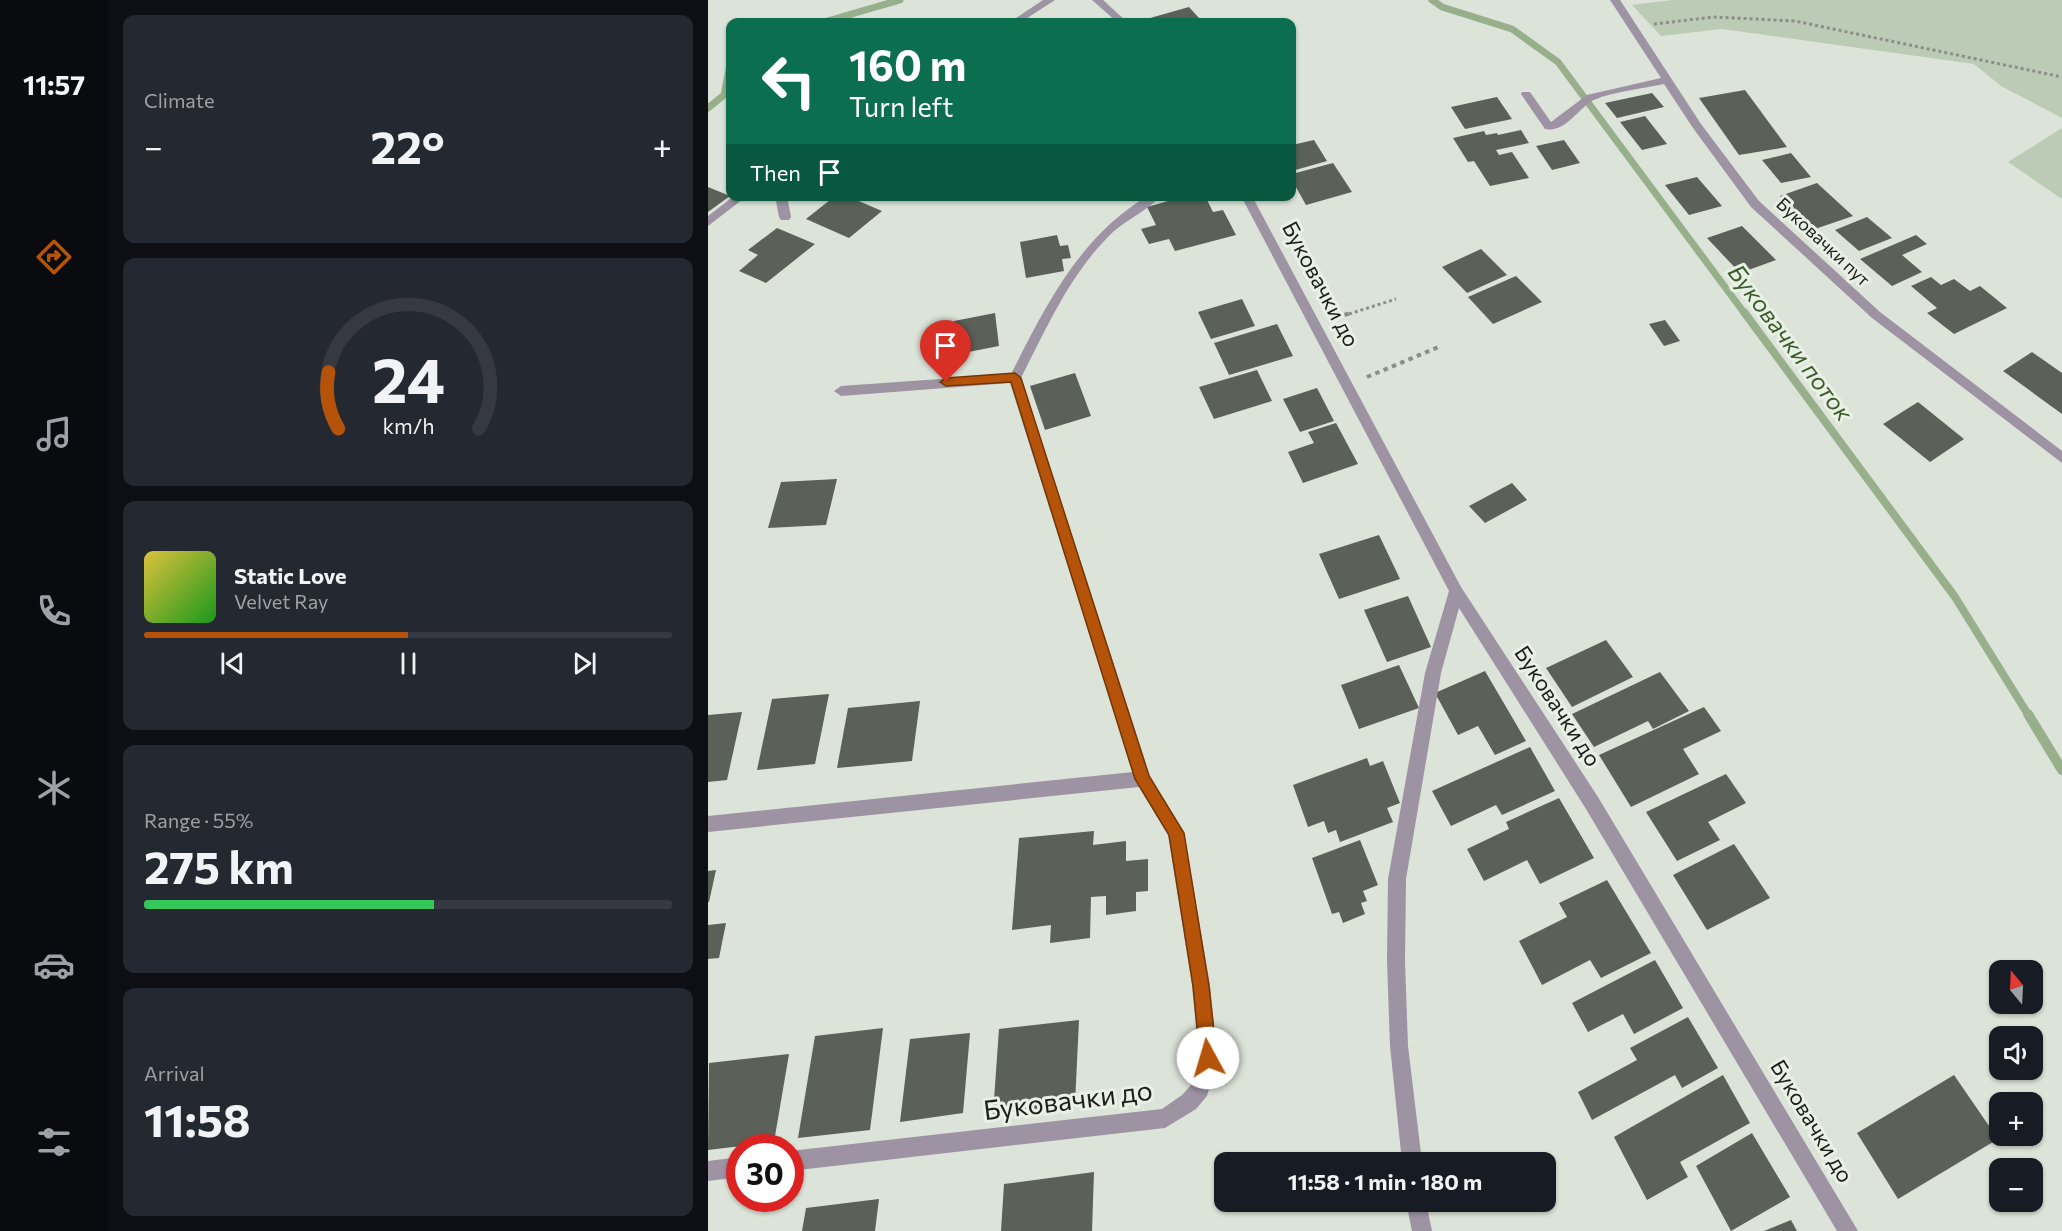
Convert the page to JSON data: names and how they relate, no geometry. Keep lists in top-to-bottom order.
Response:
{
  "streets": {
    "street": ["Буковачки пут", "Буковачки до"]
  },
  "water": ["Буковачки поток"],
  "north": "top",
  "page": {
    "tabs": "11:57",
    "tile": [
      "Climate",
      ["Range · 55%", "275 km"],
      ["Arrival", "11:58"]
    ],
    "turn": ["160 m", "Turn left"],
    "heat": ["−", "22°", "+"],
    "then": "Then",
    "song": ["Static Love", "Velvet Ray"],
    "map_buttons": ["+", "−"],
    "limit": "30",
    "trip": "11:58 · 1 min · 180 m",
    "gauge": ["24", "km/h"]
  }
}
